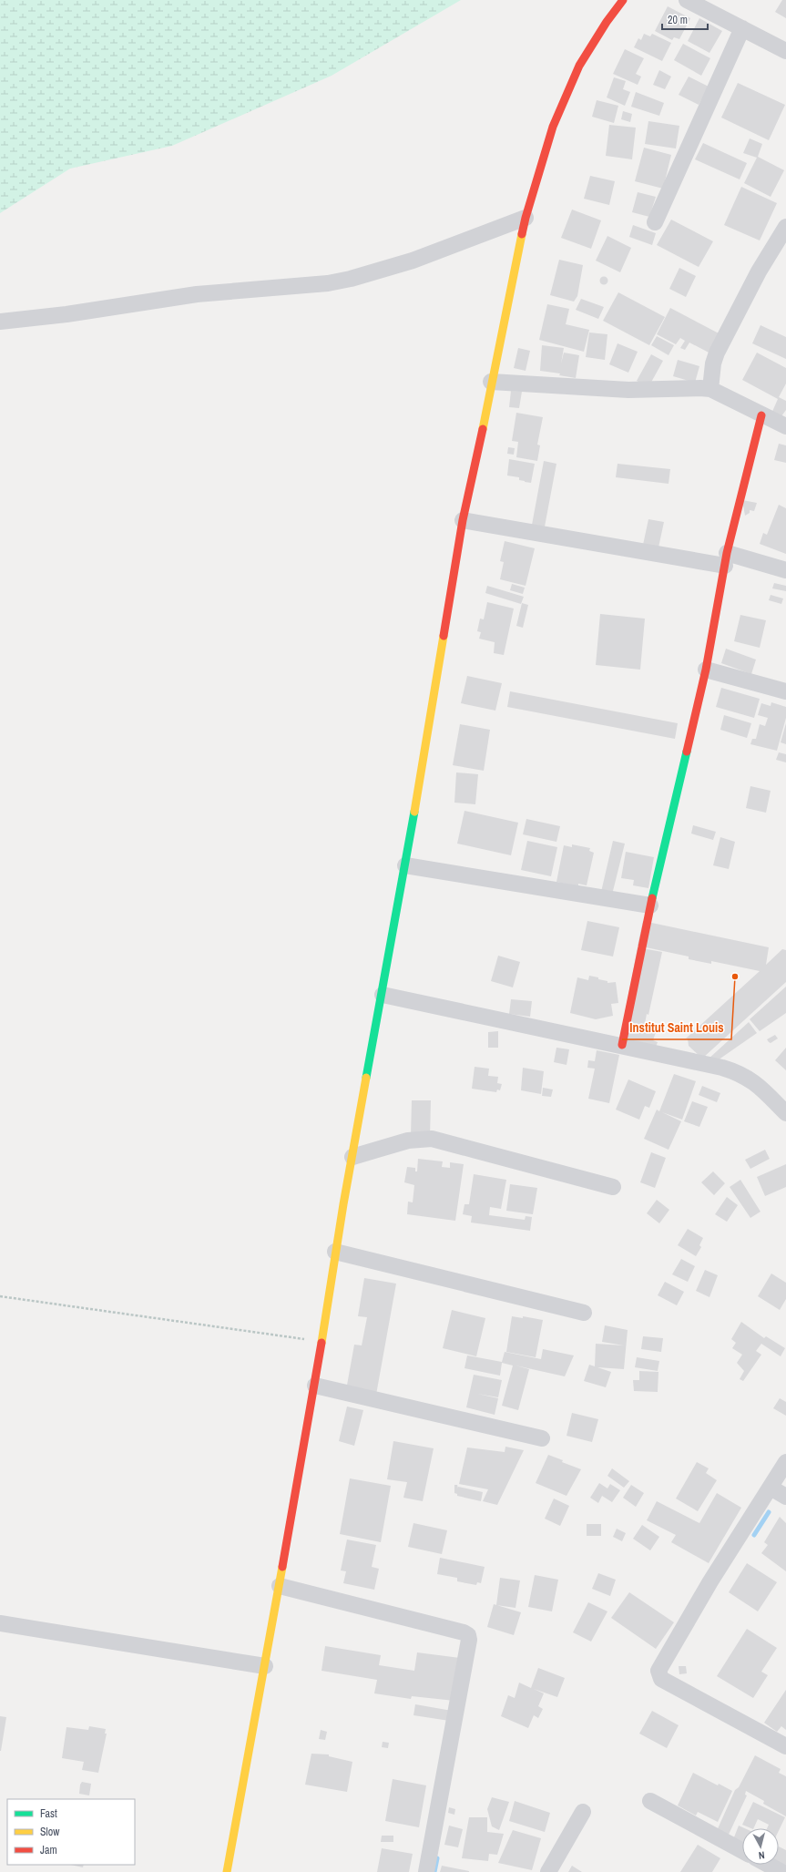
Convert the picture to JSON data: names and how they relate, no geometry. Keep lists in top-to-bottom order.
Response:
{
  "places": ["Institut Saint Louis"],
  "legend": ["Fast", "Slow", "Jam"],
  "scale_bar": "20 m",
  "north": "bottom"
}
